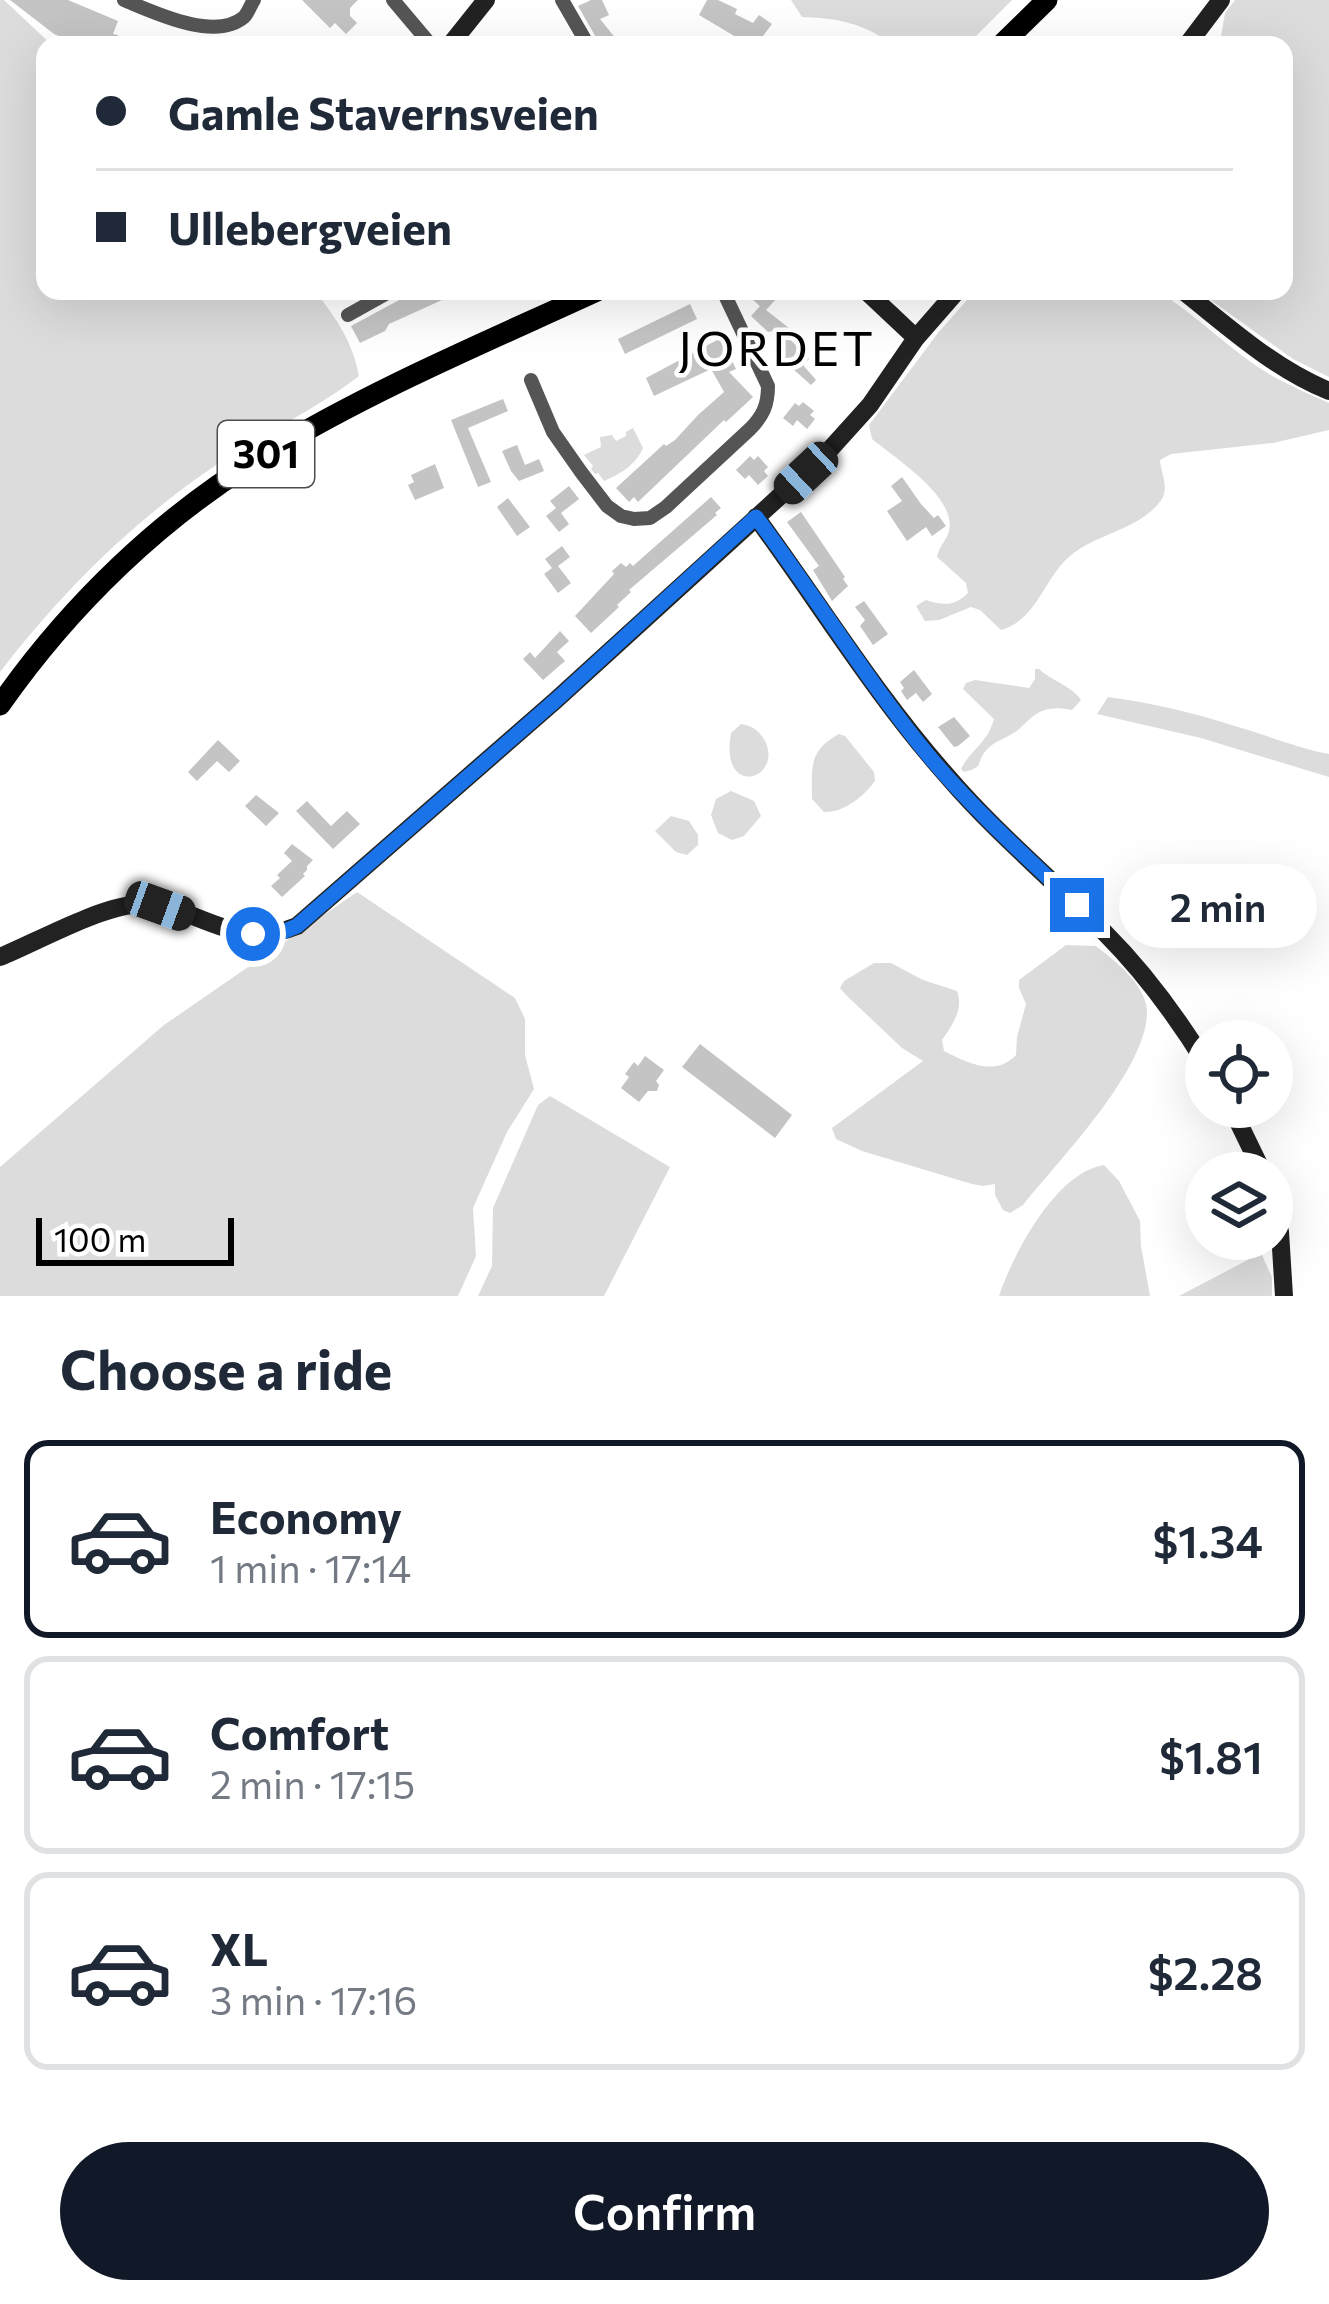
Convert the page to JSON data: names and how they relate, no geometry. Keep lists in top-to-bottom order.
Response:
{
  "streets": {
    "main road": ["301"]
  },
  "districts": ["JORDET"],
  "scale_bar": "100 m",
  "page": {
    "banner": ["Gamle Stavernsveien", "Ullebergveien"],
    "bubble": "2 min",
    "scale": "100 m",
    "heading": "Choose a ride",
    "list": [
      {
        "name": "Economy",
        "note": "1 min · 17:14",
        "value": "$1.34"
      },
      {
        "name": "Comfort",
        "note": "2 min · 17:15",
        "value": "$1.81"
      },
      {
        "name": "XL",
        "note": "3 min · 17:16",
        "value": "$2.28"
      }
    ],
    "buttons": "Confirm"
  }
}
